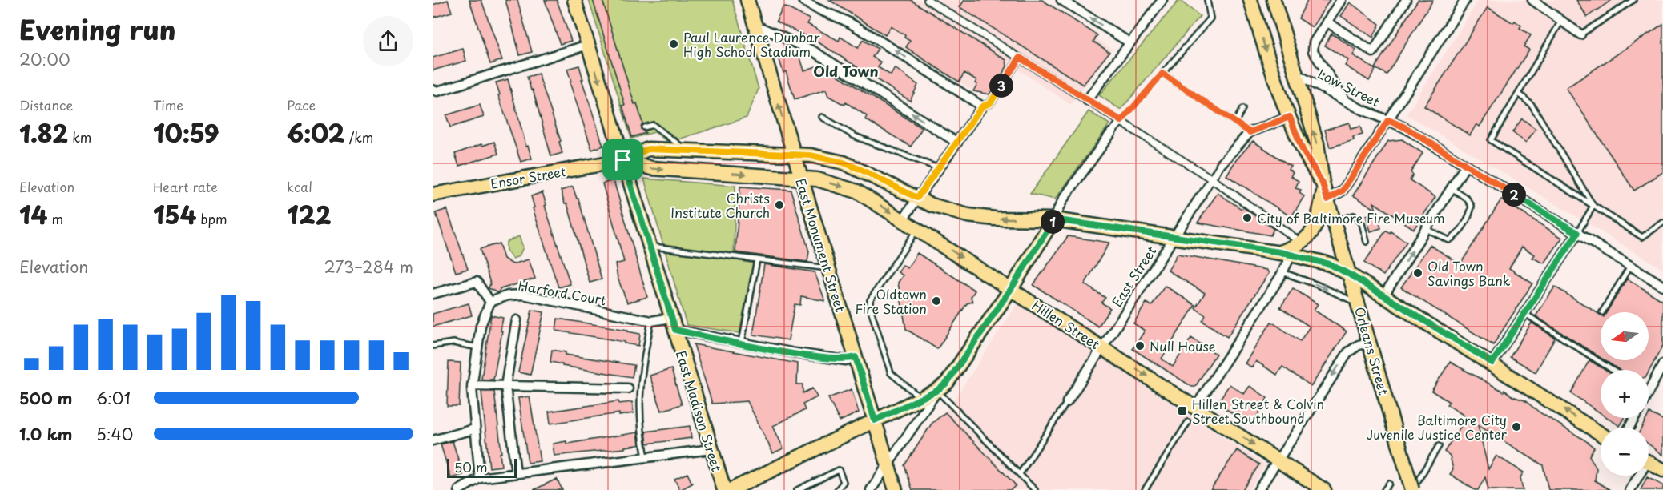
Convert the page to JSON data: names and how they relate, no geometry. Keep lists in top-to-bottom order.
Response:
{
  "streets": {
    "main road": [
      "Ensor Street",
      "East Monument Street",
      "Hillen Street",
      "Orleans Street",
      "East Madison Street"
    ],
    "street": ["Low Street", "East Street", "Harford Court"]
  },
  "crossings": [
    ["Low Street", "Orleans Street"],
    ["Ensor Street", "East Monument Street"],
    ["Ensor Street", "East Street"],
    ["Ensor Street", "Hillen Street"],
    ["Ensor Street", "Orleans Street"],
    ["Ensor Street", "East Madison Street"],
    ["East Monument Street", "Hillen Street"],
    ["East Street", "Hillen Street"],
    ["East Street", "Orleans Street"],
    ["Harford Court", "East Madison Street"]
  ],
  "one_way": ["Hillen Street"],
  "districts": ["Old Town"],
  "places": {
    "other": [
      "Paul Laurence Dunbar High School Stadium",
      "Christs Institute Church",
      "City of Baltimore Fire Museum",
      "Old Town Savings Bank",
      "Oldtown Fire Station",
      "Null House",
      "Baltimore City Juvenile Justice Center"
    ],
    "transit": ["Hillen Street & Colvin Street Southbound"]
  },
  "scale_bar": "50 m",
  "north": "left",
  "page": {
    "heading": ["Evening run", "20:00"],
    "pins": ["3", "2", "1"],
    "stats": [
      ["Distance", "1.82 km"],
      ["Time", "10:59"],
      ["Pace", "6:02 /km"],
      ["Elevation", "14 m"],
      ["Heart rate", "154 bpm"],
      ["kcal", "122"]
    ],
    "chart": ["Elevation", "273–284 m"],
    "map_buttons": ["+", "−"],
    "list": [
      {
        "name": "500 m",
        "note": "6:01"
      },
      {
        "name": "1.0 km",
        "note": "5:40"
      }
    ],
    "scale": "50 m"
  }
}
